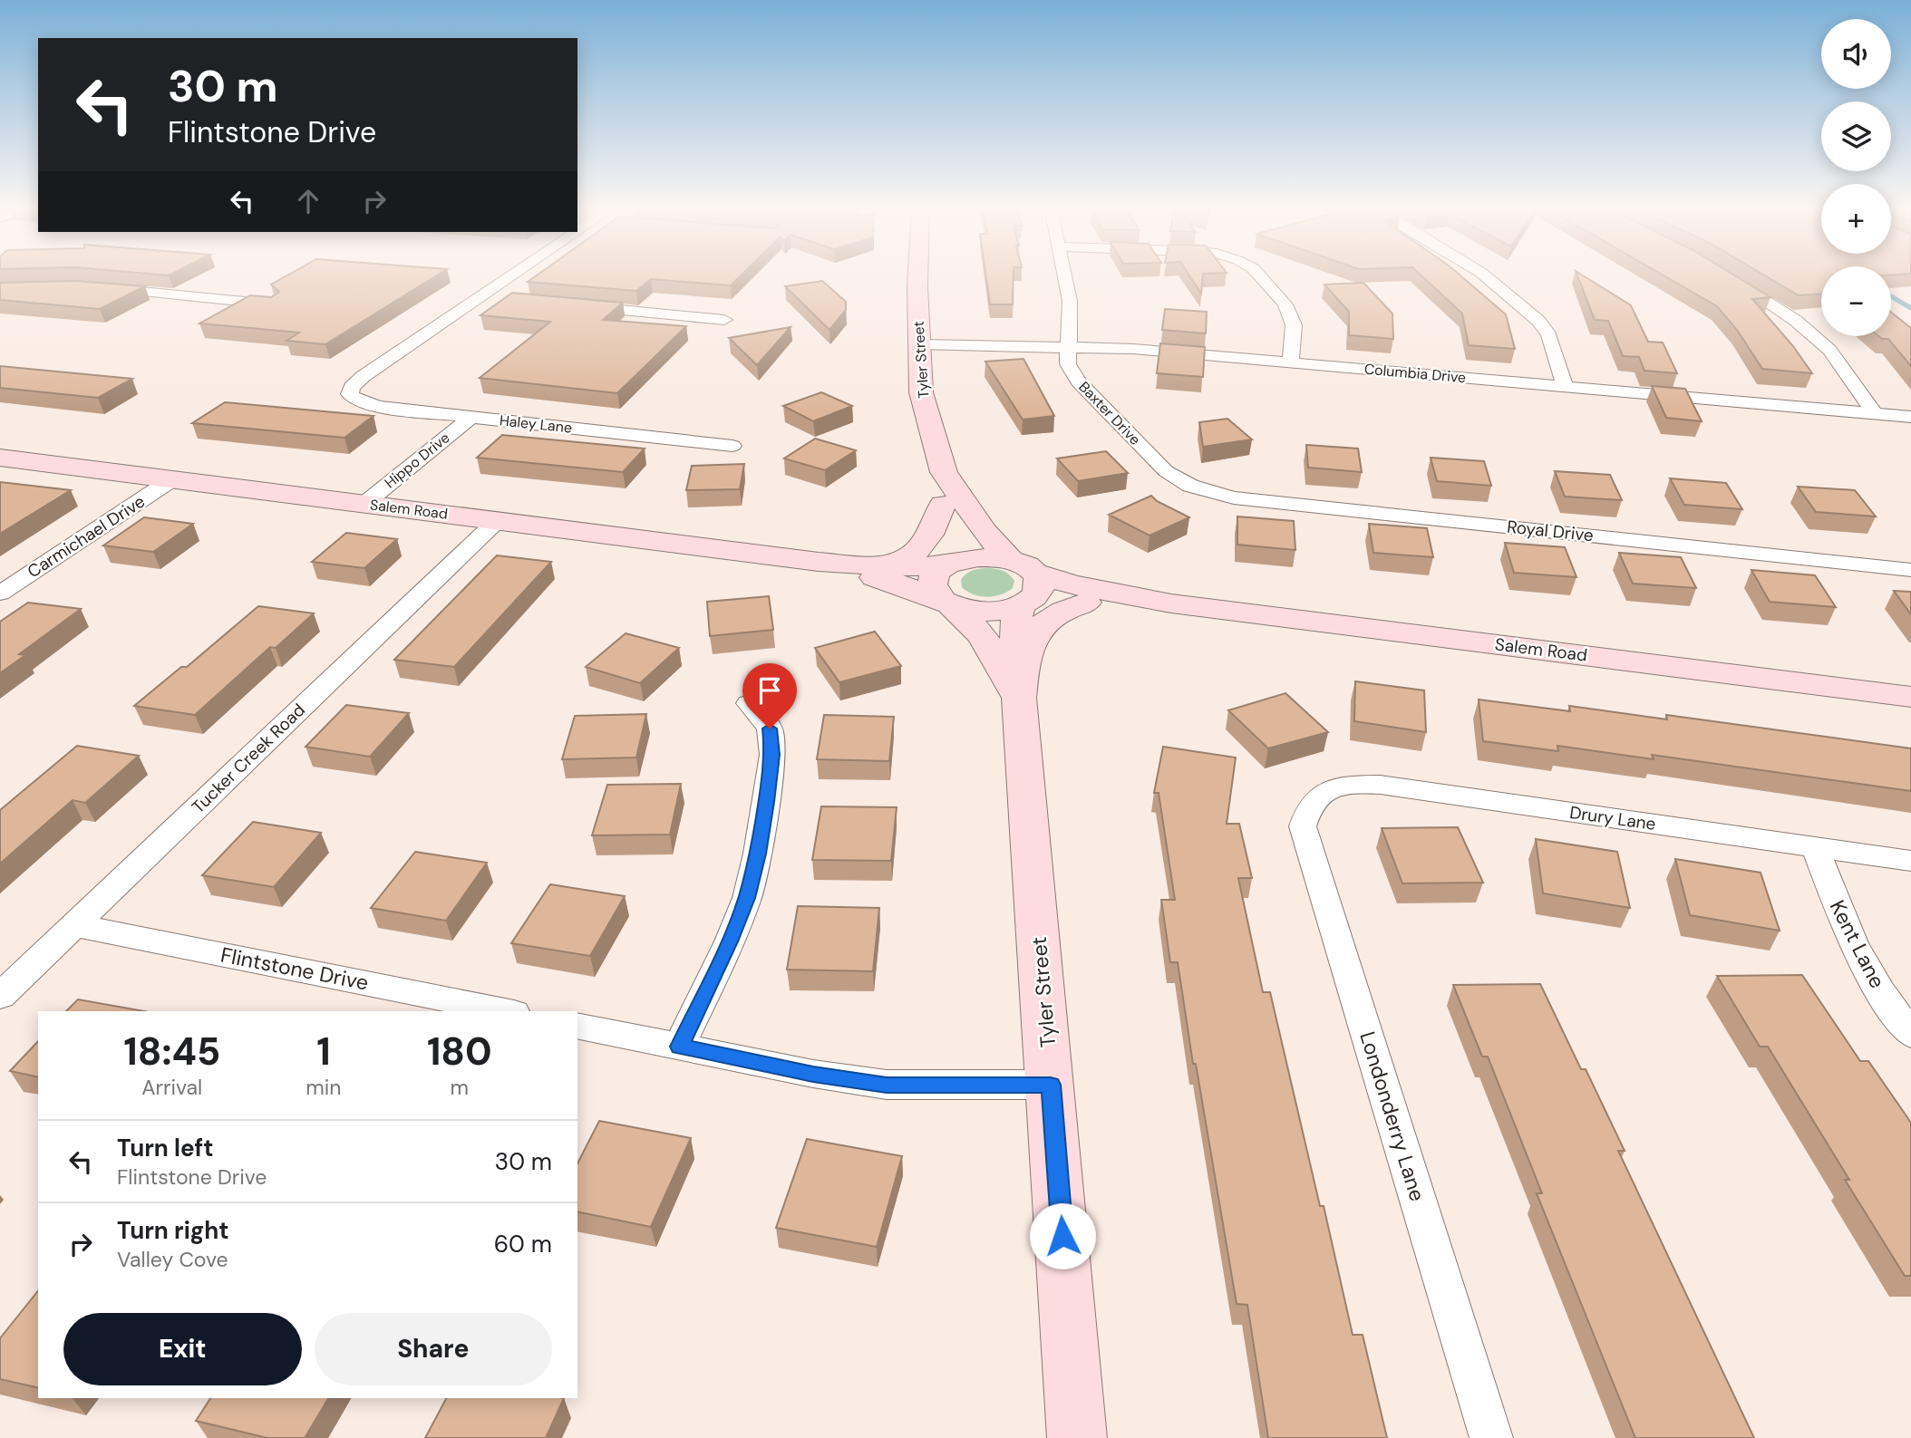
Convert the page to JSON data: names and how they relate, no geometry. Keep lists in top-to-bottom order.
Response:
{
  "streets": {
    "main road": ["Tyler Street", "Salem Road"],
    "street": [
      "Columbia Drive",
      "Baxter Drive",
      "Haley Lane",
      "Hippo Drive",
      "Royal Drive",
      "Carmichael Drive",
      "Tucker Creek Road",
      "Drury Lane",
      "Kent Lane",
      "Flintstone Drive",
      "Londonderry Lane"
    ]
  },
  "crossings": [
    ["Tyler Street", "Columbia Drive"],
    ["Tyler Street", "Salem Road"],
    ["Columbia Drive", "Baxter Drive"],
    ["Baxter Drive", "Royal Drive"],
    ["Haley Lane", "Hippo Drive"],
    ["Hippo Drive", "Salem Road"],
    ["Salem Road", "Carmichael Drive"],
    ["Salem Road", "Tucker Creek Road"],
    ["Tucker Creek Road", "Flintstone Drive"],
    ["Drury Lane", "Kent Lane"],
    ["Drury Lane", "Londonderry Lane"]
  ],
  "page": {
    "map_buttons": ["+", "−"],
    "turn": ["30 m", "Flintstone Drive"],
    "eta": [
      "18:45",
      "Arrival",
      "1",
      "min",
      "180",
      "m"
    ],
    "list": [
      {
        "name": "Turn left",
        "note": "Flintstone Drive",
        "value": "30 m"
      },
      {
        "name": "Turn right",
        "note": "Valley Cove",
        "value": "60 m"
      }
    ],
    "buttons": ["Exit", "Share"]
  }
}
